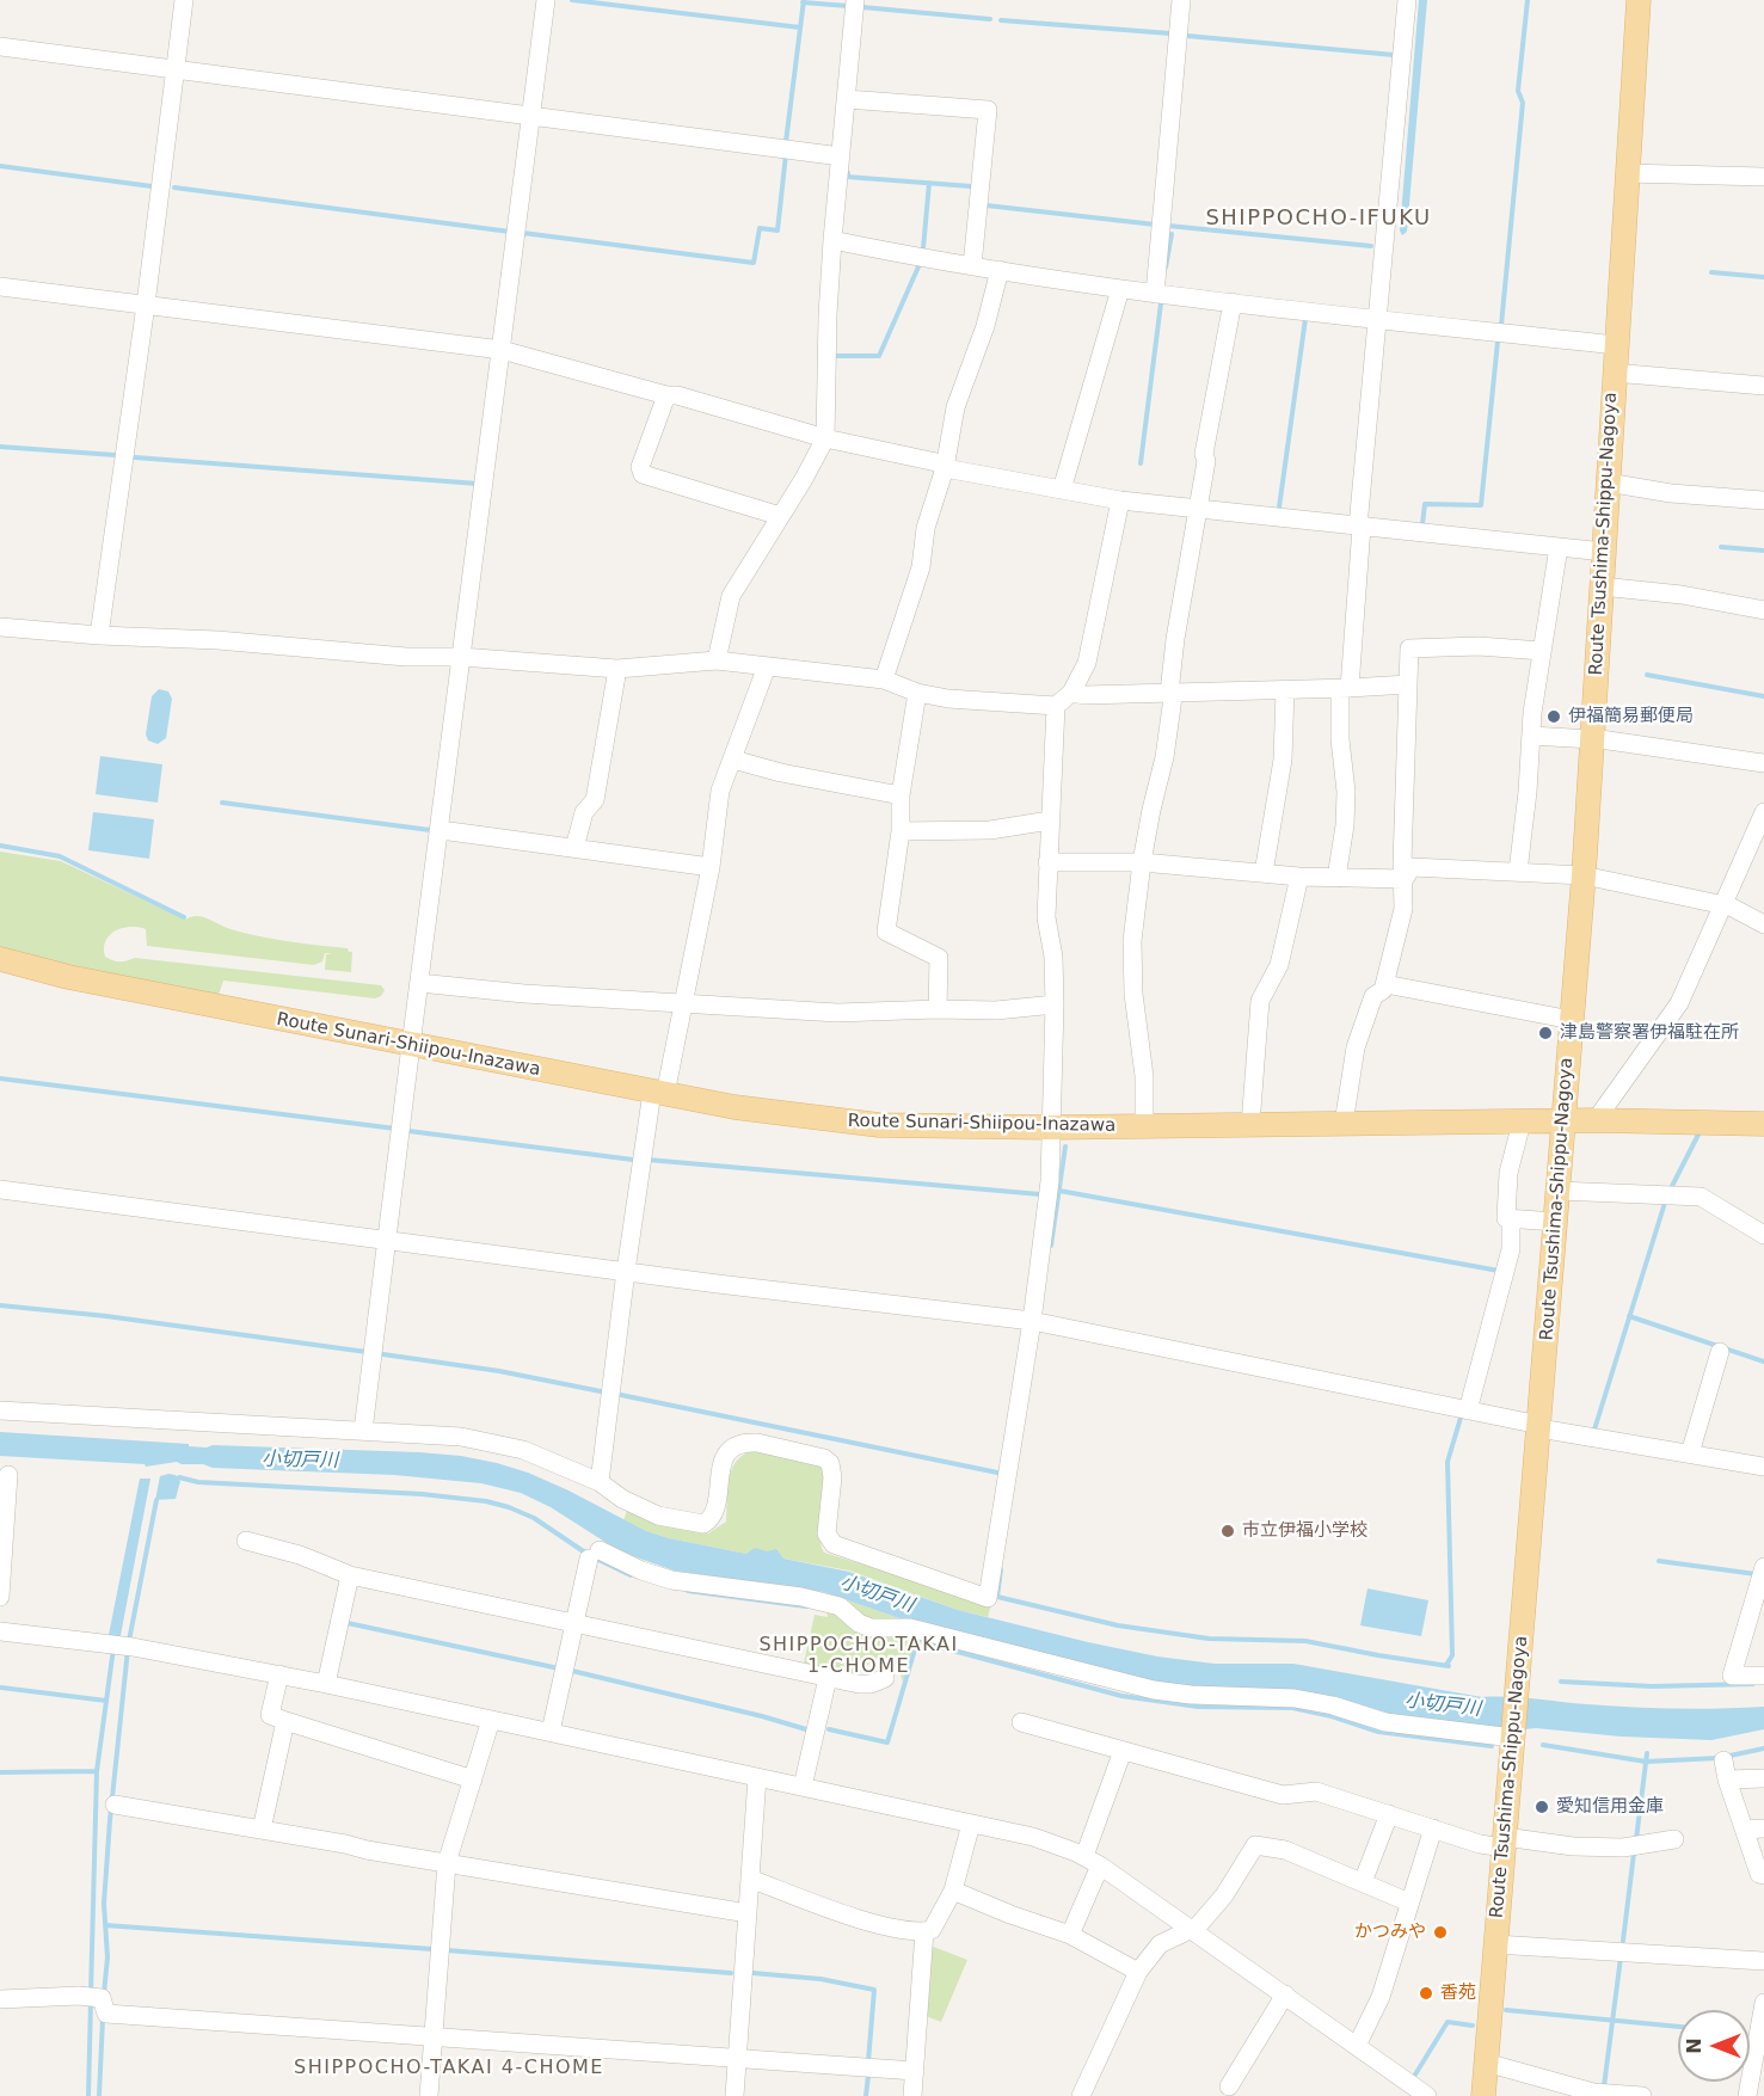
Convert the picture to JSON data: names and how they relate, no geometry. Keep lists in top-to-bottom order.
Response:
{
  "streets": {
    "main road": ["Route Tsushima-Shippu-Nagoya", "Route Sunari-Shiipou-Inazawa"]
  },
  "crossings": [
    ["Route Tsushima-Shippu-Nagoya", "Route Sunari-Shiipou-Inazawa"]
  ],
  "districts": ["SHIPPOCHO-IFUKU", "SHIPPOCHO-TAKAI 1-CHOME", "SHIPPOCHO-TAKAI 4-CHOME"],
  "water": ["小切戸川"],
  "places": [
    "伊福簡易郵便局",
    "津島警察署伊福駐在所",
    "市立伊福小学校",
    "愛知信用金庫",
    "かつみや",
    "香苑"
  ],
  "north": "left"
}
